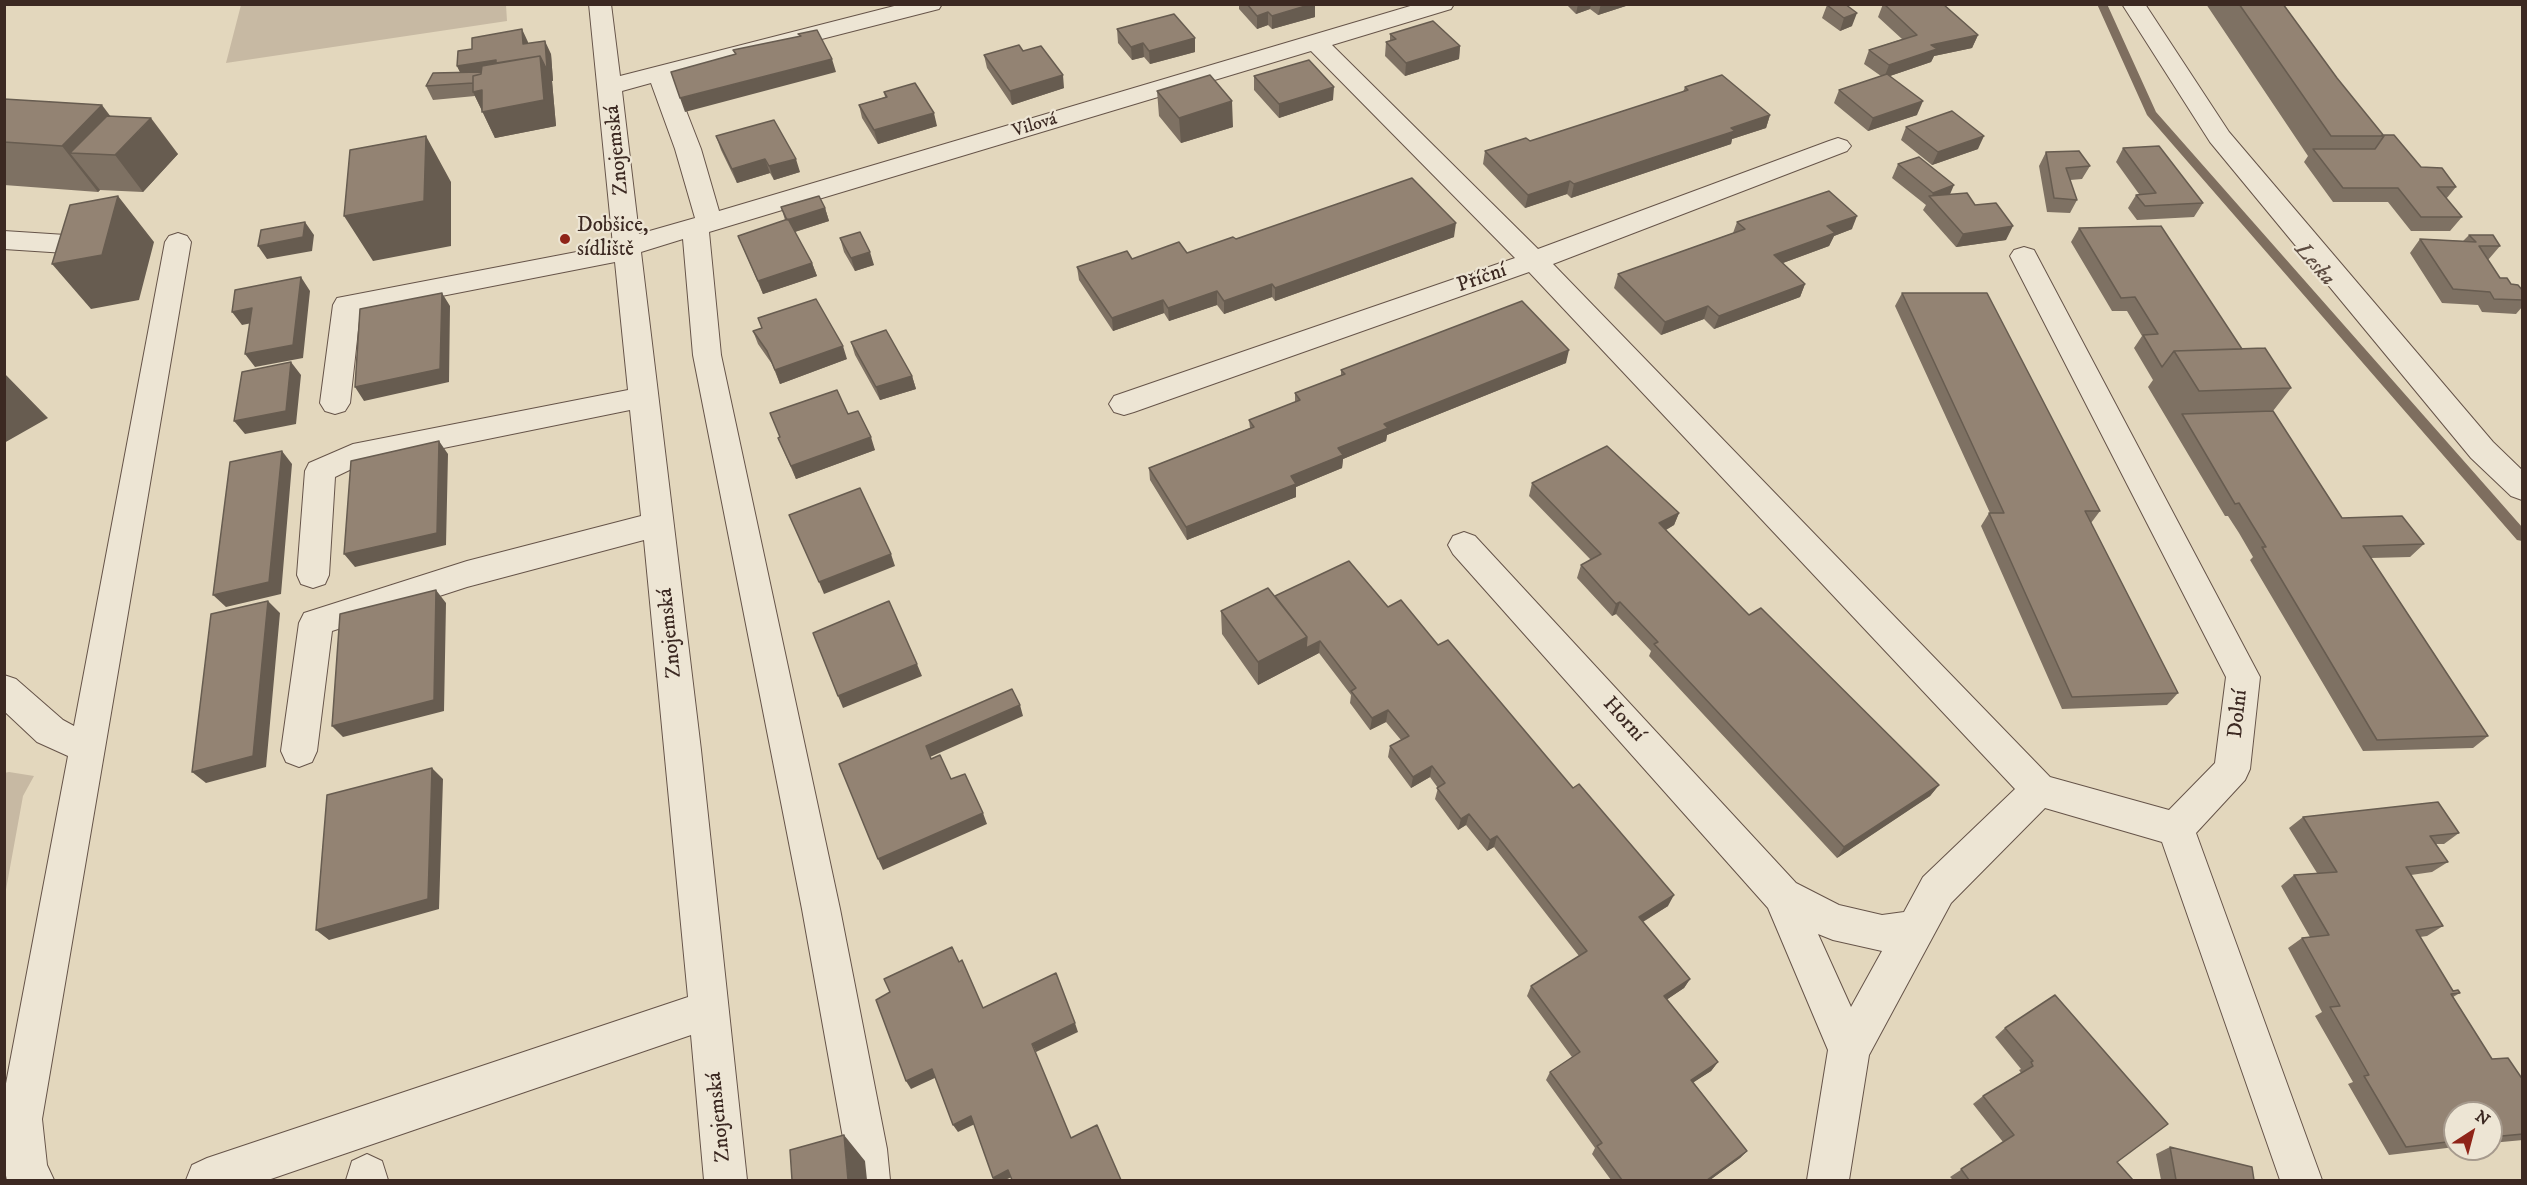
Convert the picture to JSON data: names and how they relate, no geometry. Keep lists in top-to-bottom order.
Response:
{
  "streets": {
    "street": [
      "Vilová",
      "Znojemská",
      "Příční",
      "Dolní",
      "Horní"
    ]
  },
  "crossings": [
    ["Vilová", "Znojemská"]
  ],
  "water": ["Leska"],
  "places": ["Dobšice, sídliště"],
  "north": "top right"
}
